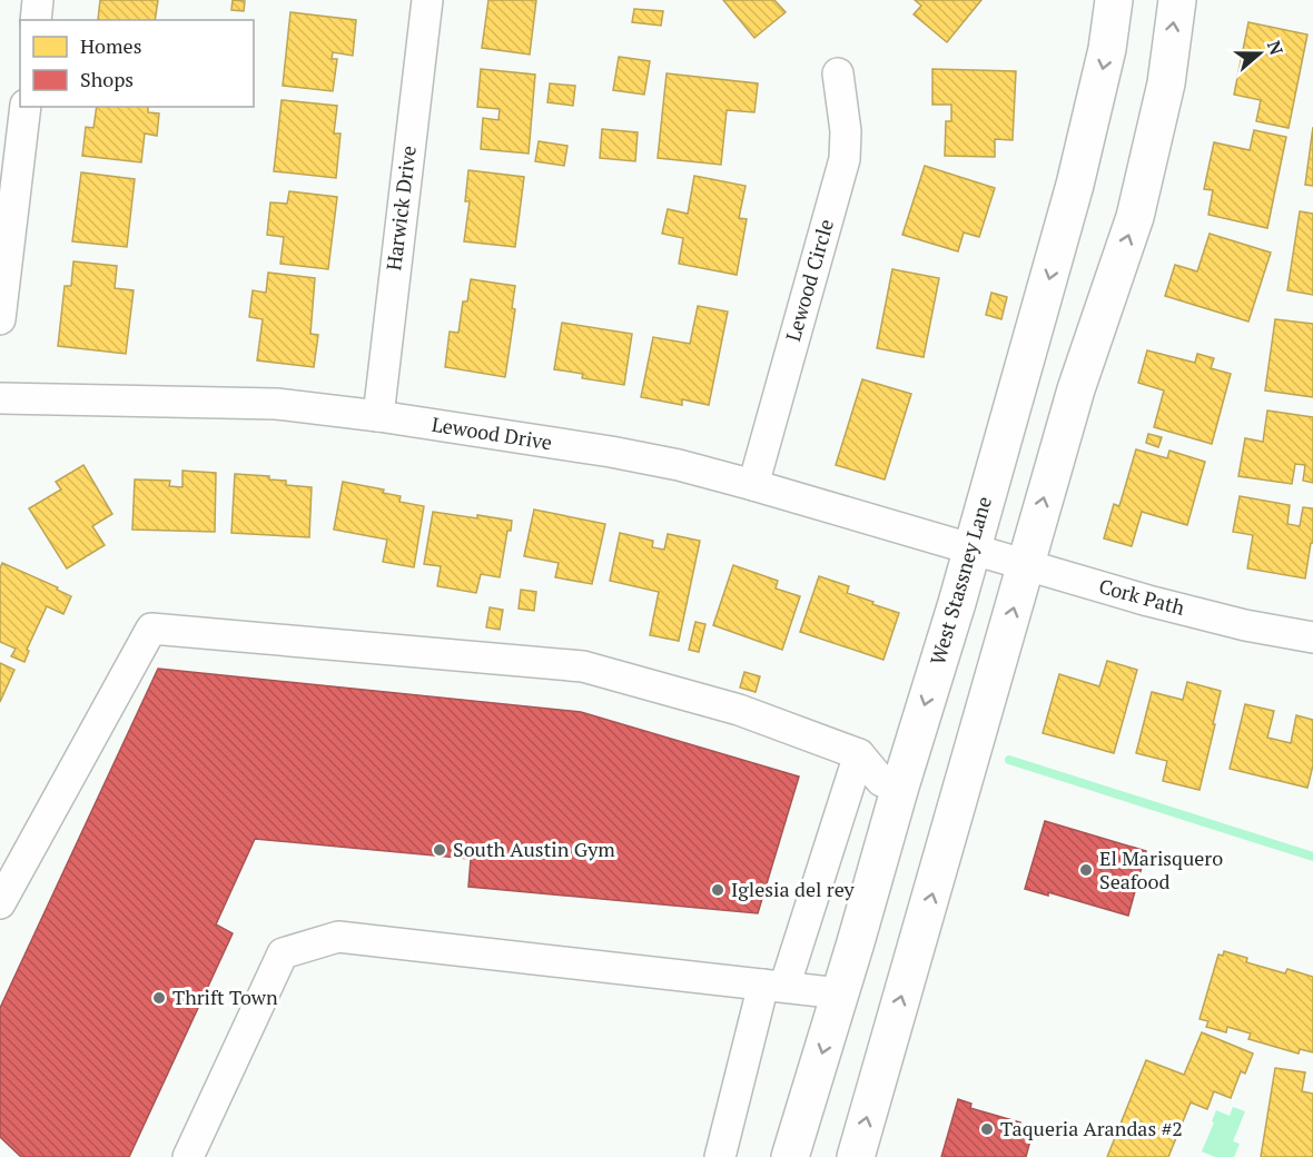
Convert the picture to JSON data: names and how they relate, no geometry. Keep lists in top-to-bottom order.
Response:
{
  "streets": {
    "main road": ["West Stassney Lane"],
    "street": [
      "Harwick Drive",
      "Lewood Circle",
      "Lewood Drive",
      "Cork Path"
    ]
  },
  "crossings": [
    ["Harwick Drive", "Lewood Drive"],
    ["Lewood Circle", "Lewood Drive"],
    ["Lewood Drive", "West Stassney Lane"],
    ["Lewood Drive", "Cork Path"],
    ["West Stassney Lane", "Cork Path"]
  ],
  "places": [
    "South Austin Gym",
    "El Marisquero Seafood",
    "Iglesia del rey",
    "Thrift Town",
    "Taqueria Arandas #2"
  ],
  "legend": ["Homes", "Shops"],
  "north": "right"
}
